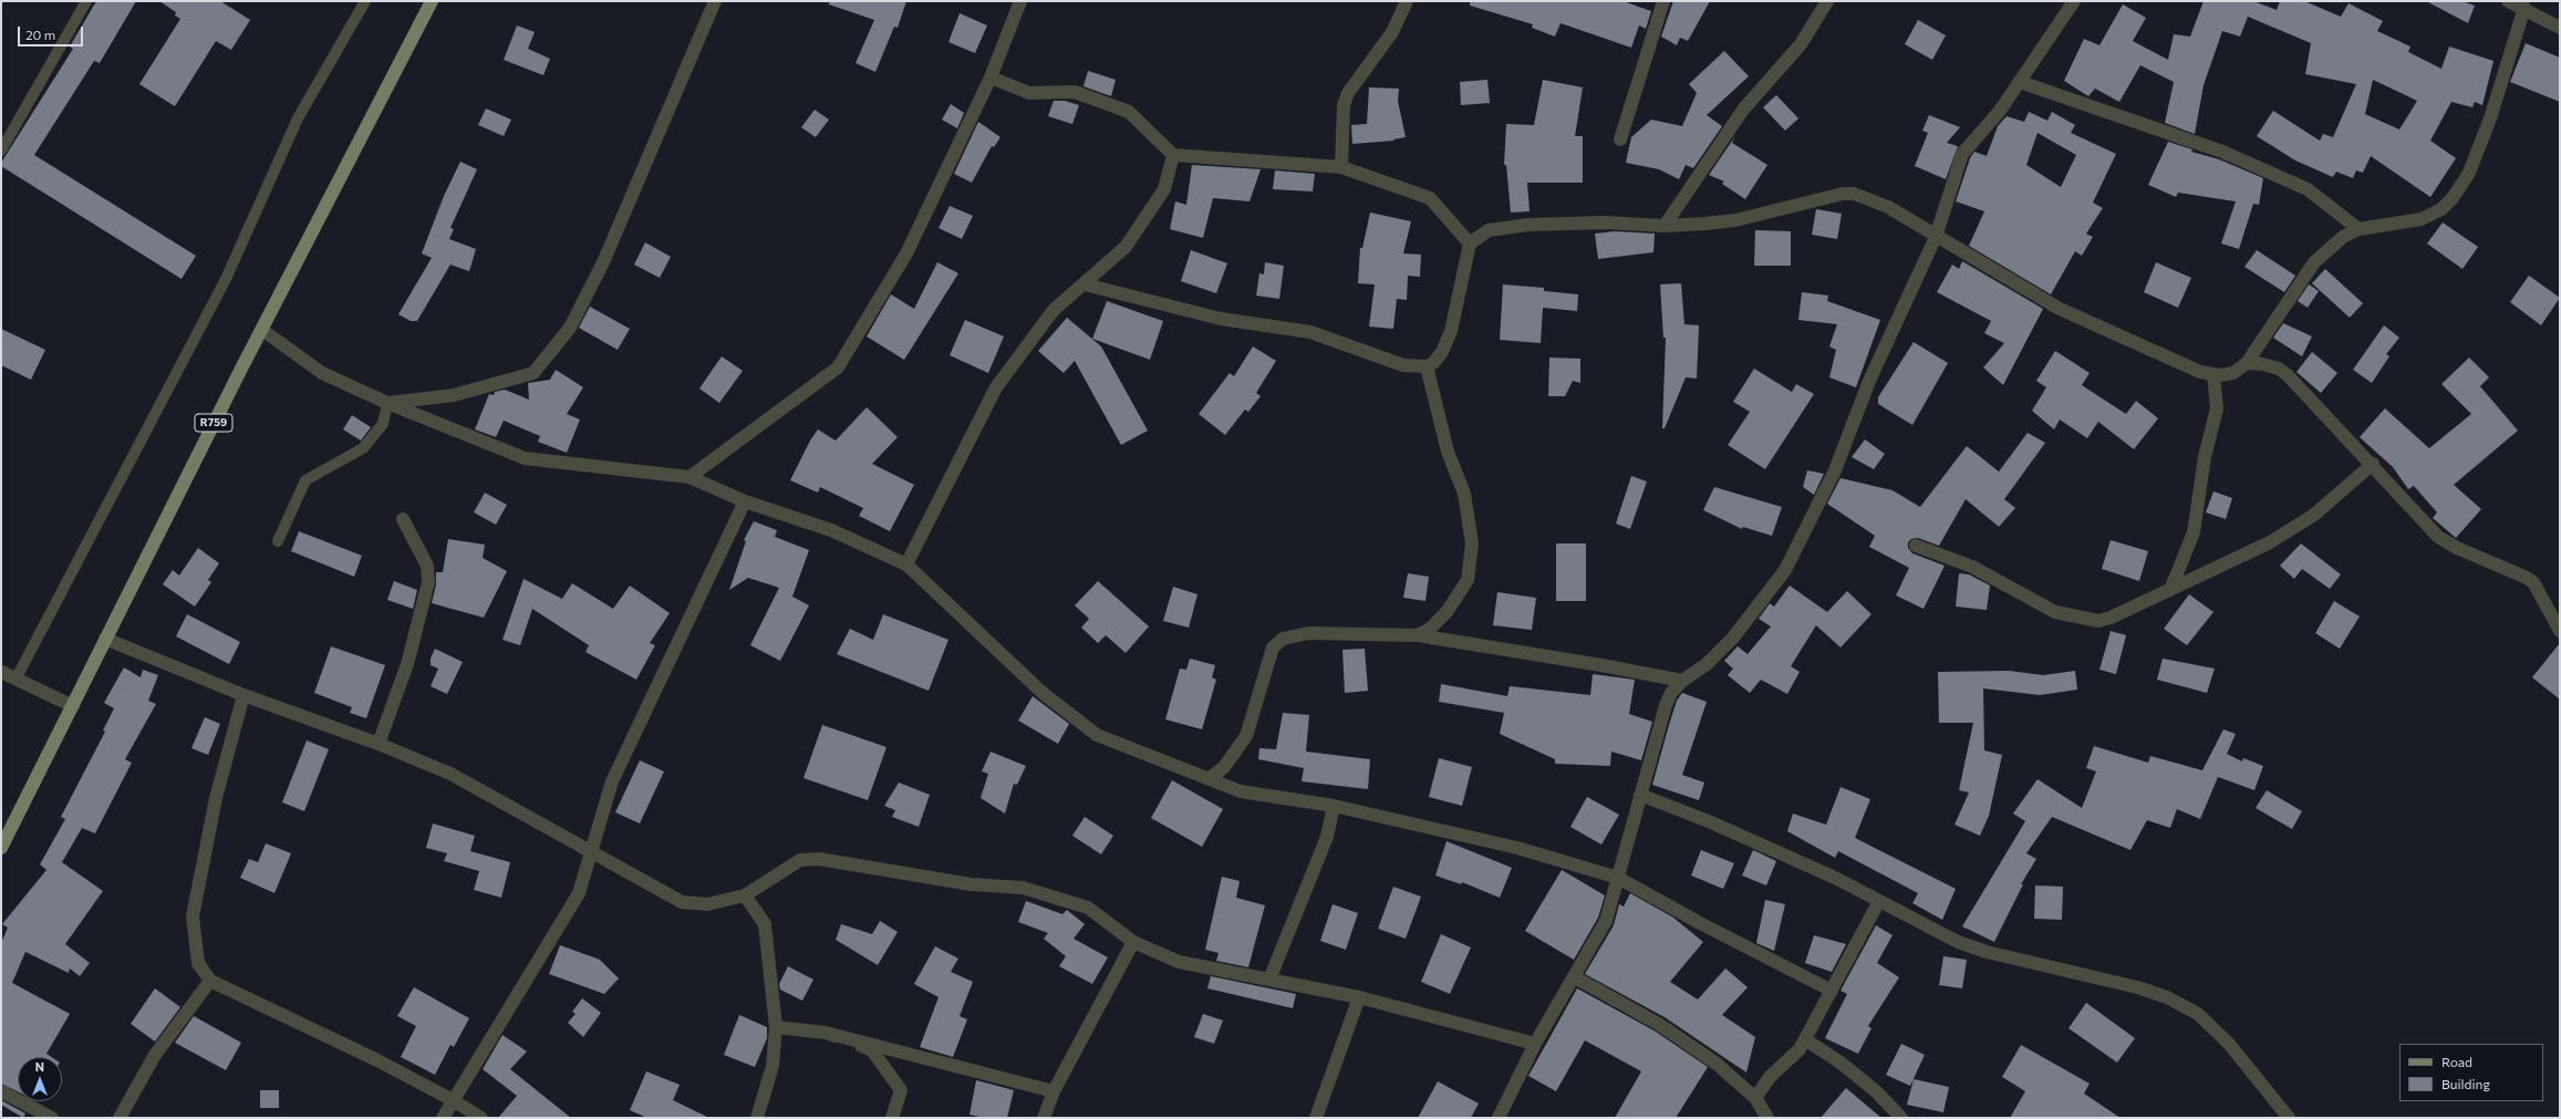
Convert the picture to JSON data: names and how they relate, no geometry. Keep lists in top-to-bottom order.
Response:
{
  "streets": {
    "main road": ["R759"]
  },
  "legend": ["Road", "Building"],
  "scale_bar": "20 m",
  "north": "top"
}
